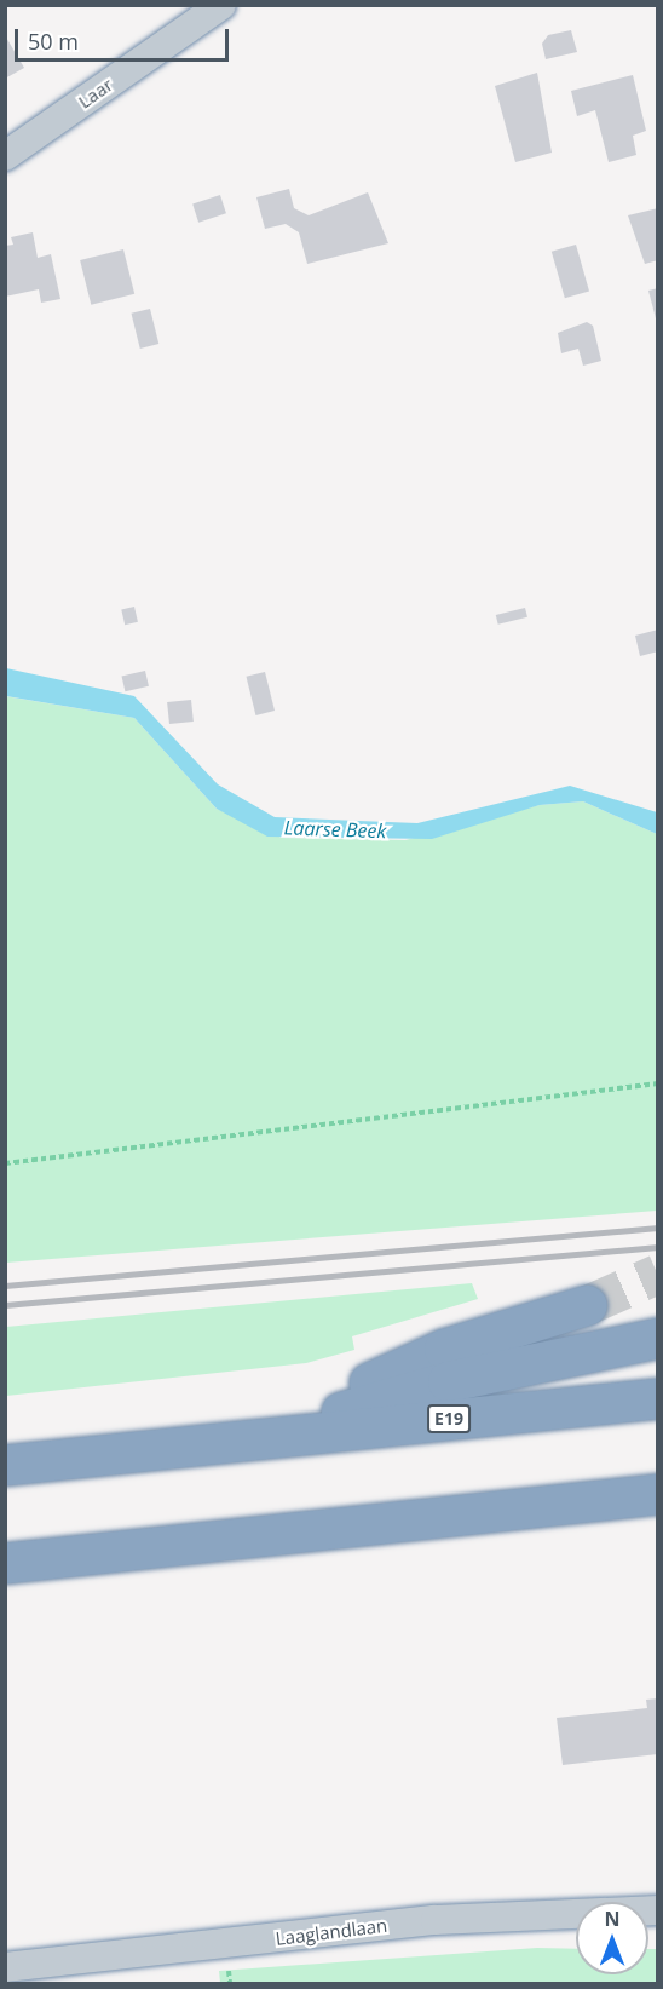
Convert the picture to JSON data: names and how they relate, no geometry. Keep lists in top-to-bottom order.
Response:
{
  "streets": {
    "highway": ["E19"],
    "street": ["Laar", "Laaglandlaan"]
  },
  "water": ["Laarse Beek"],
  "scale_bar": "50 m",
  "north": "top"
}
